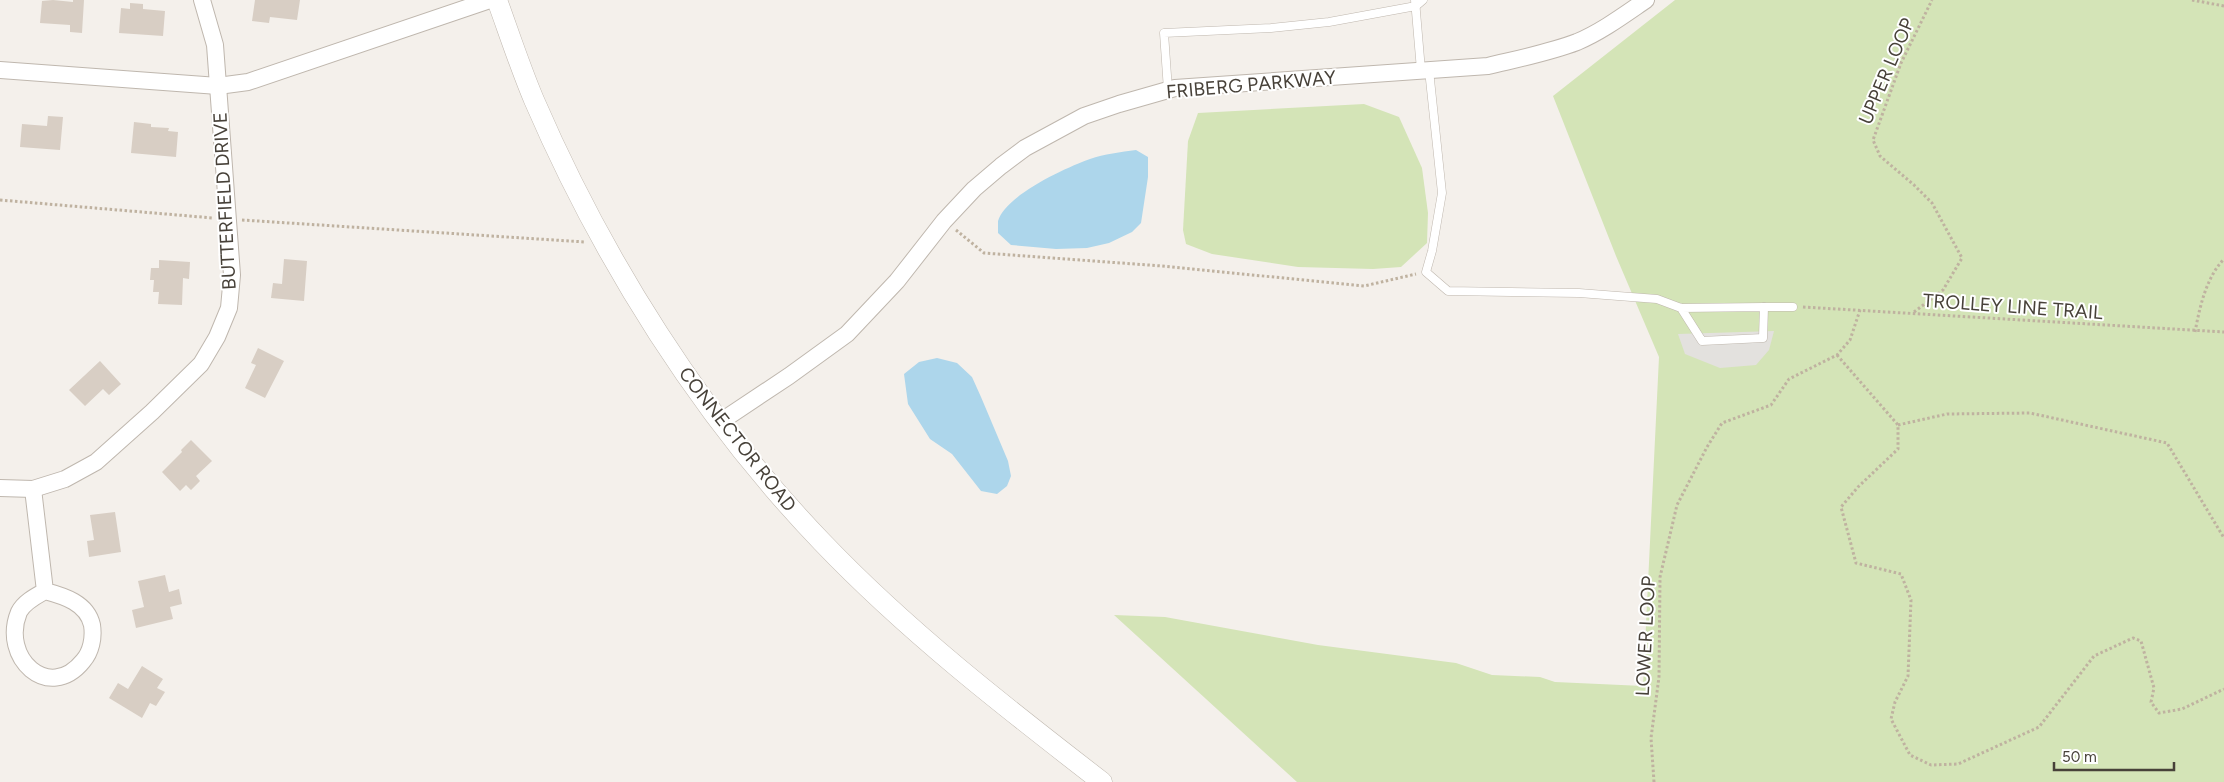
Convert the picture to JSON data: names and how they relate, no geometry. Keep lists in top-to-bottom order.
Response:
{
  "streets": {
    "street": ["FRIBERG PARKWAY", "BUTTERFIELD DRIVE", "CONNECTOR ROAD"],
    "path": ["UPPER LOOP", "TROLLEY LINE TRAIL", "LOWER LOOP"]
  },
  "crossings": [
    ["UPPER LOOP", "TROLLEY LINE TRAIL"],
    ["FRIBERG PARKWAY", "CONNECTOR ROAD"],
    ["TROLLEY LINE TRAIL", "LOWER LOOP"]
  ],
  "scale_bar": "50 m"
}
